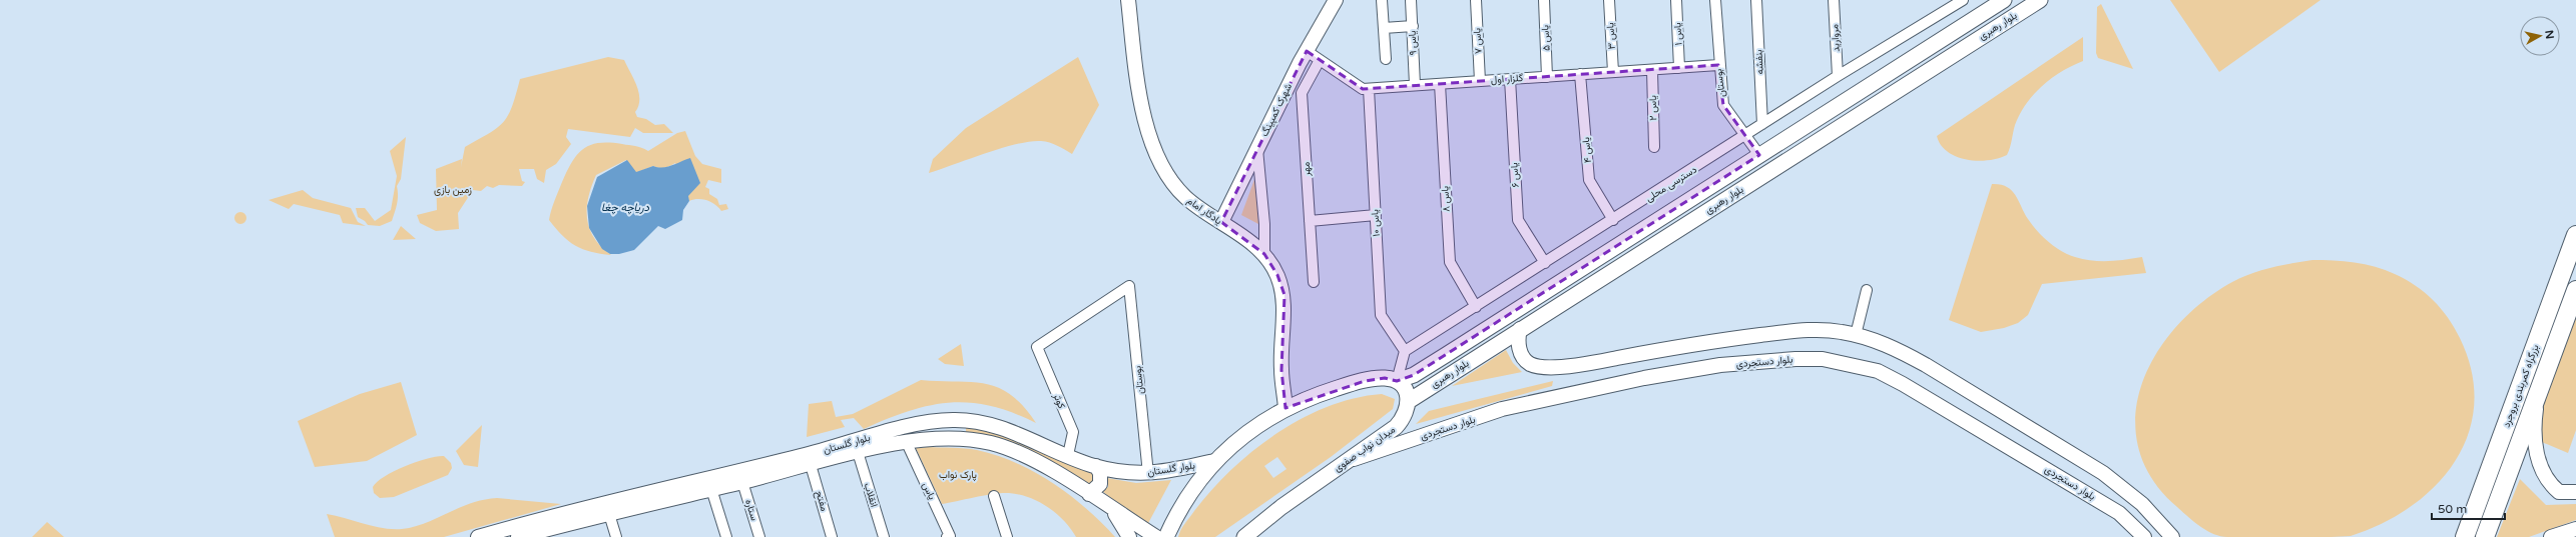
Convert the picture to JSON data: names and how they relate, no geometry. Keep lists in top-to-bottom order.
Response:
{
  "streets": {
    "highway": ["بزرگراه کمربندی بروجرد"],
    "main road": [
      "بلوار رهبری",
      "شهرک کمپینگ",
      "یادگار امام",
      "بلوار دستجردی",
      "بلوار گلستان",
      "میدان نواب صفوی"
    ],
    "street": [
      "یاس ۱",
      "یاس ۳",
      "یاس ۵",
      "مروارید",
      "یاس ۷",
      "یاس ۹",
      "بنفشه",
      "گلزار اول",
      "بوستان",
      "یاس ۲",
      "یاس ۴",
      "مهر",
      "یاس ۶",
      "دسترسی محلی",
      "یاس ۸",
      "یاس ۱۰",
      "کوثر",
      "یاس",
      "انقلاب",
      "مفتح",
      "ستاره"
    ]
  },
  "crossings": [
    ["بلوار رهبری", "بوستان"],
    ["بلوار رهبری", "میدان نواب صفوی"],
    ["یاس ۱", "گلزار اول"],
    ["یاس ۳", "گلزار اول"],
    ["یاس ۵", "گلزار اول"],
    ["مروارید", "دسترسی محلی"],
    ["یاس ۷", "گلزار اول"],
    ["یاس ۹", "گلزار اول"],
    ["بنفشه", "دسترسی محلی"],
    ["گلزار اول", "بوستان"],
    ["گلزار اول", "یاس ۲"],
    ["گلزار اول", "شهرک کمپینگ"],
    ["گلزار اول", "یاس ۴"],
    ["گلزار اول", "مهر"],
    ["گلزار اول", "یاس ۶"],
    ["گلزار اول", "یاس ۸"],
    ["گلزار اول", "یاس ۱۰"],
    ["بوستان", "دسترسی محلی"],
    ["بوستان", "کوثر"],
    ["بوستان", "بلوار گلستان"],
    ["شهرک کمپینگ", "یادگار امام"],
    ["یاس ۴", "دسترسی محلی"],
    ["یاس ۶", "دسترسی محلی"],
    ["دسترسی محلی", "یاس ۸"],
    ["دسترسی محلی", "یاس ۱۰"],
    ["بلوار دستجردی", "میدان نواب صفوی"],
    ["کوثر", "بلوار گلستان"],
    ["بلوار گلستان", "یاس"],
    ["بلوار گلستان", "انقلاب"],
    ["بلوار گلستان", "مفتح"],
    ["بلوار گلستان", "ستاره"]
  ],
  "water": ["دریاچه چغا"],
  "parks": ["زمین بازی", "پارک نواب"],
  "scale_bar": "50 m",
  "north": "right"
}
